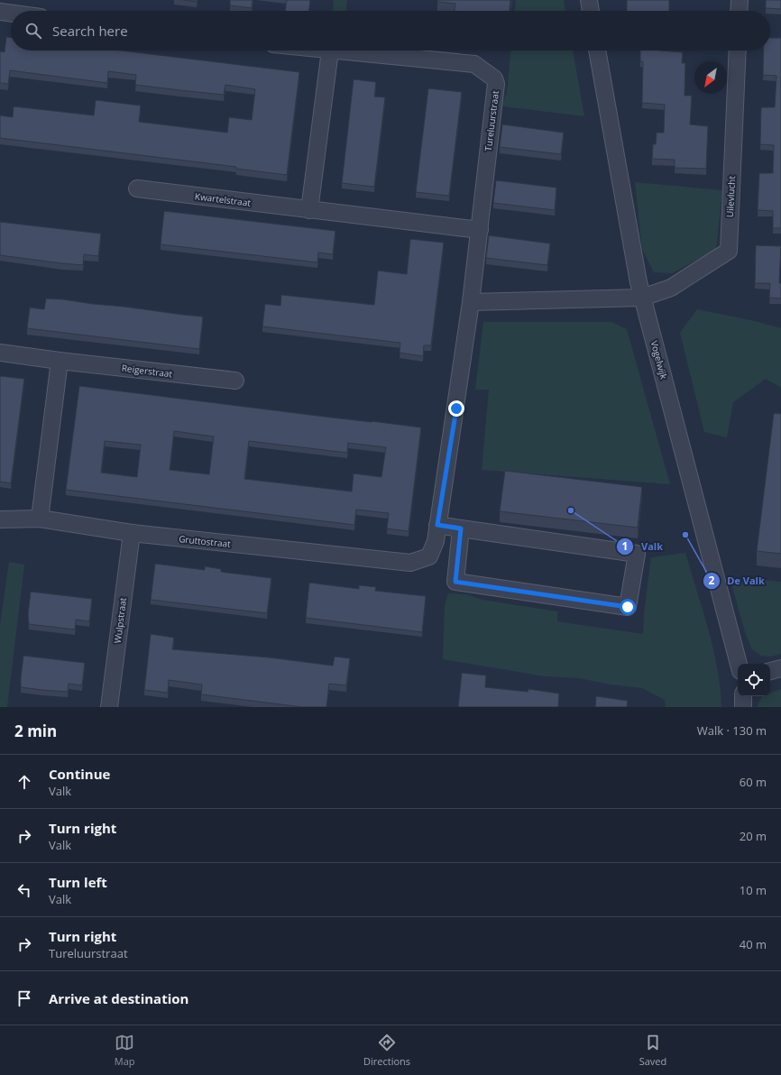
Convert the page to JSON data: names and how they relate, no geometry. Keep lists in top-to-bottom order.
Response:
{
  "streets": {
    "street": [
      "Tureluurstraat",
      "Uilevlucht",
      "Kwartelstraat",
      "Vogelwijk",
      "Reigerstraat",
      "Gruttostraat",
      "Wulpstraat"
    ]
  },
  "crossings": [
    ["Tureluurstraat", "Kwartelstraat"],
    ["Tureluurstraat", "Gruttostraat"],
    ["Uilevlucht", "Vogelwijk"],
    ["Gruttostraat", "Wulpstraat"]
  ],
  "places": ["Valk", "De Valk"],
  "north": "bottom left",
  "page": {
    "search": "Search here",
    "heading": ["2 min", "Walk · 130 m"],
    "list": [
      ["Continue", "Valk", "60 m"],
      ["Turn right", "Valk", "20 m"],
      ["Turn left", "Valk", "10 m"],
      ["Turn right", "Tureluurstraat", "40 m"],
      "Arrive at destination"
    ],
    "nav": ["Map", "Directions", "Saved"]
  }
}
